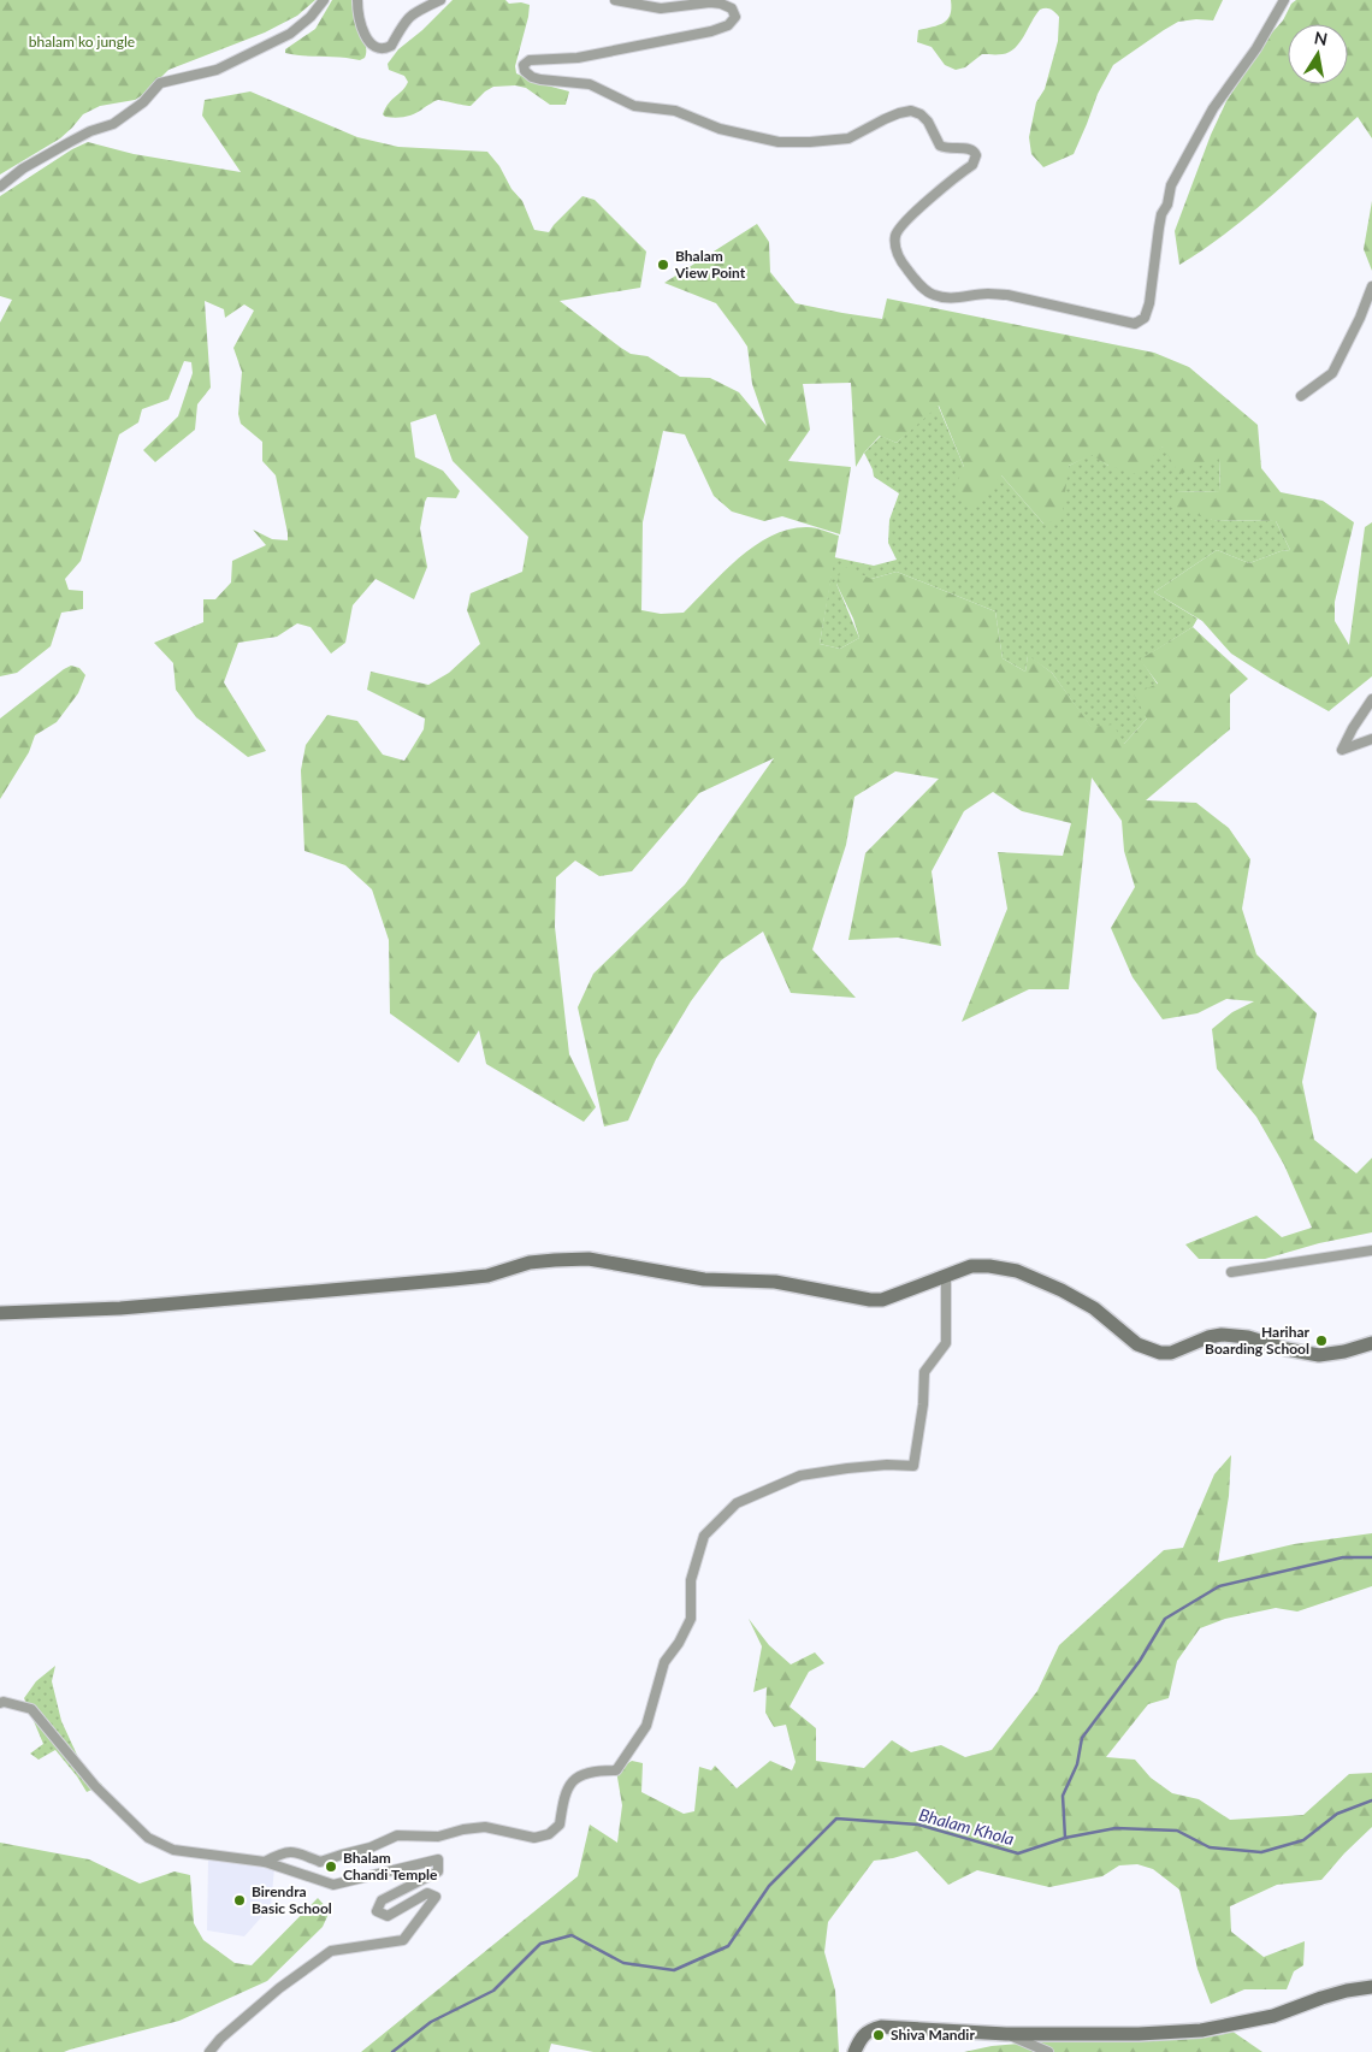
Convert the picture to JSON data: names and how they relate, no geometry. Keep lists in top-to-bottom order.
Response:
{
  "water": ["Bhalam Khola"],
  "parks": ["bhalam ko jungle"],
  "places": [
    "Bhalam View Point",
    "Harihar Boarding School",
    "Bhalam Chandi Temple",
    "Birendra Basic School",
    "Shiva Mandir"
  ],
  "north": "top"
}
